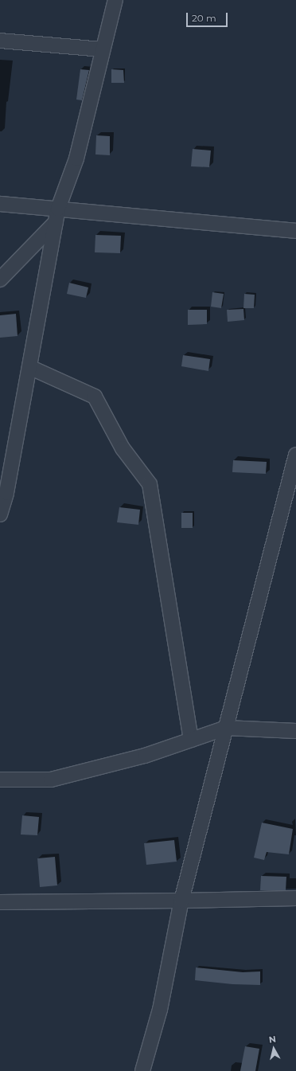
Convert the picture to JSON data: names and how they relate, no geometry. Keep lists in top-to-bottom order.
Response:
{
  "scale_bar": "20 m",
  "north": "top"
}
